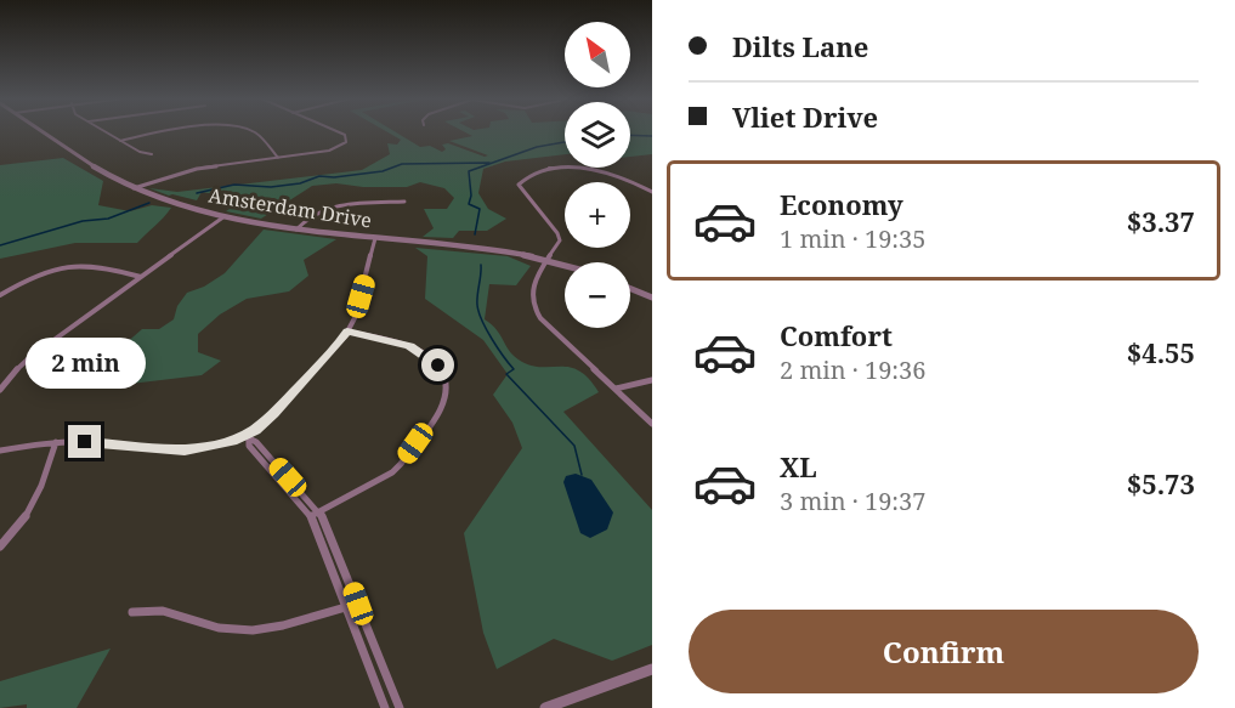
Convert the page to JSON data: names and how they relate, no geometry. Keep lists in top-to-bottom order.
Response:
{
  "streets": {
    "street": ["Amsterdam Drive"]
  },
  "north": "top left",
  "page": {
    "banner": ["Dilts Lane", "Vliet Drive"],
    "map_buttons": ["+", "−"],
    "list": [
      {
        "name": "Economy",
        "note": "1 min · 19:35",
        "value": "$3.37"
      },
      {
        "name": "Comfort",
        "note": "2 min · 19:36",
        "value": "$4.55"
      },
      {
        "name": "XL",
        "note": "3 min · 19:37",
        "value": "$5.73"
      }
    ],
    "bubble": "2 min",
    "buttons": "Confirm"
  }
}
